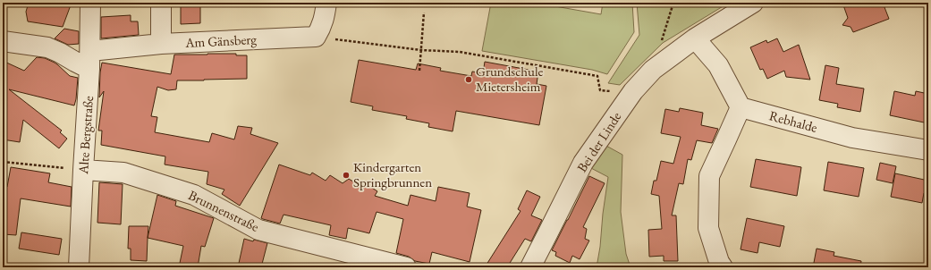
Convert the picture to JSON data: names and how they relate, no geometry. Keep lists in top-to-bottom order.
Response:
{
  "streets": {
    "street": [
      "Am Gänsberg",
      "Rebhalde",
      "Alte Bergstraße",
      "Bei der Linde",
      "Brunnenstraße"
    ]
  },
  "crossings": [
    ["Am Gänsberg", "Alte Bergstraße"],
    ["Alte Bergstraße", "Brunnenstraße"]
  ],
  "places": ["Grundschule Mietersheim", "Kindergarten Springbrunnen"]
}
